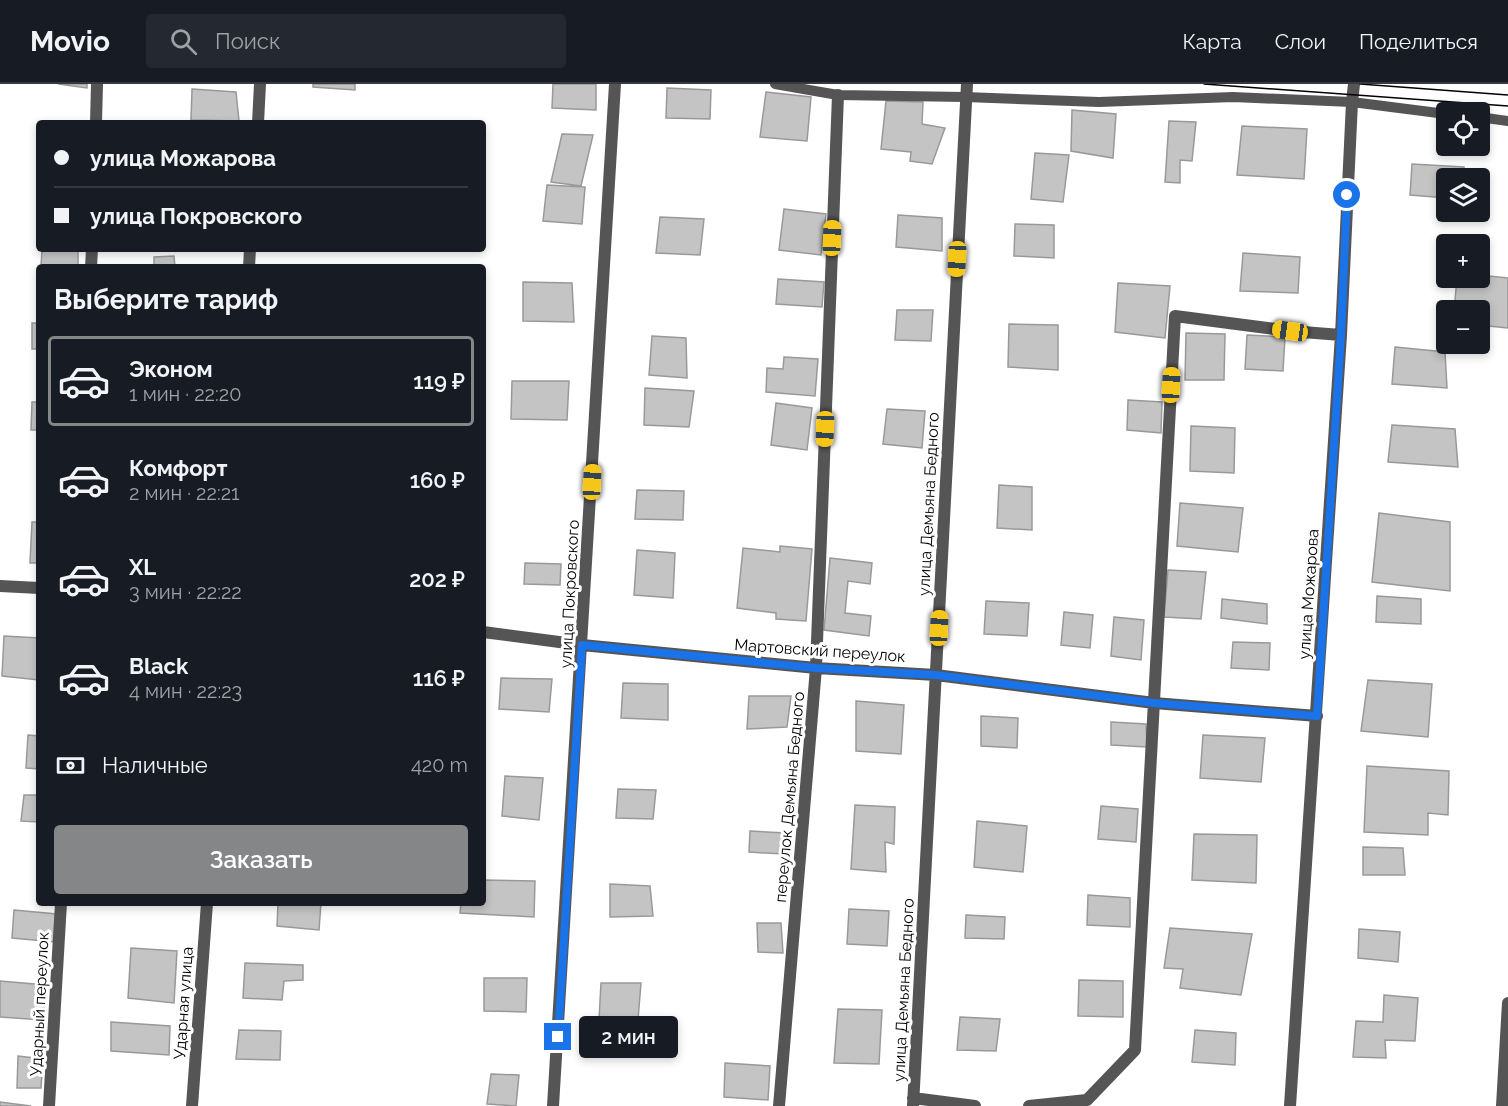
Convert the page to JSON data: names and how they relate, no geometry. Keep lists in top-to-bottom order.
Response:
{
  "streets": {
    "street": [
      "улица Демьяна Бедного",
      "улица Покровского",
      "улица Можарова",
      "Мартовский переулок",
      "переулок Демьяна Бедного",
      "Ударная улица",
      "Ударный переулок"
    ]
  },
  "crossings": [
    ["улица Демьяна Бедного", "Мартовский переулок"],
    ["улица Покровского", "Мартовский переулок"],
    ["улица Можарова", "Мартовский переулок"],
    ["Мартовский переулок", "переулок Демьяна Бедного"]
  ],
  "page": {
    "header": "Movio",
    "search": "Поиск",
    "nav": ["Карта", "Слои", "Поделиться"],
    "map_buttons": ["+", "−"],
    "banner": ["улица Можарова", "улица Покровского"],
    "heading": "Выберите тариф",
    "list": [
      {
        "name": "Эконом",
        "note": "1 мин · 22:20",
        "value": "119 ₽"
      },
      {
        "name": "Комфорт",
        "note": "2 мин · 22:21",
        "value": "160 ₽"
      },
      {
        "name": "XL",
        "note": "3 мин · 22:22",
        "value": "202 ₽"
      },
      {
        "name": "Black",
        "note": "4 мин · 22:23",
        "value": "116 ₽"
      }
    ],
    "pay": ["Наличные", "420 m"],
    "buttons": "Заказать",
    "bubble": "2 мин"
  }
}
